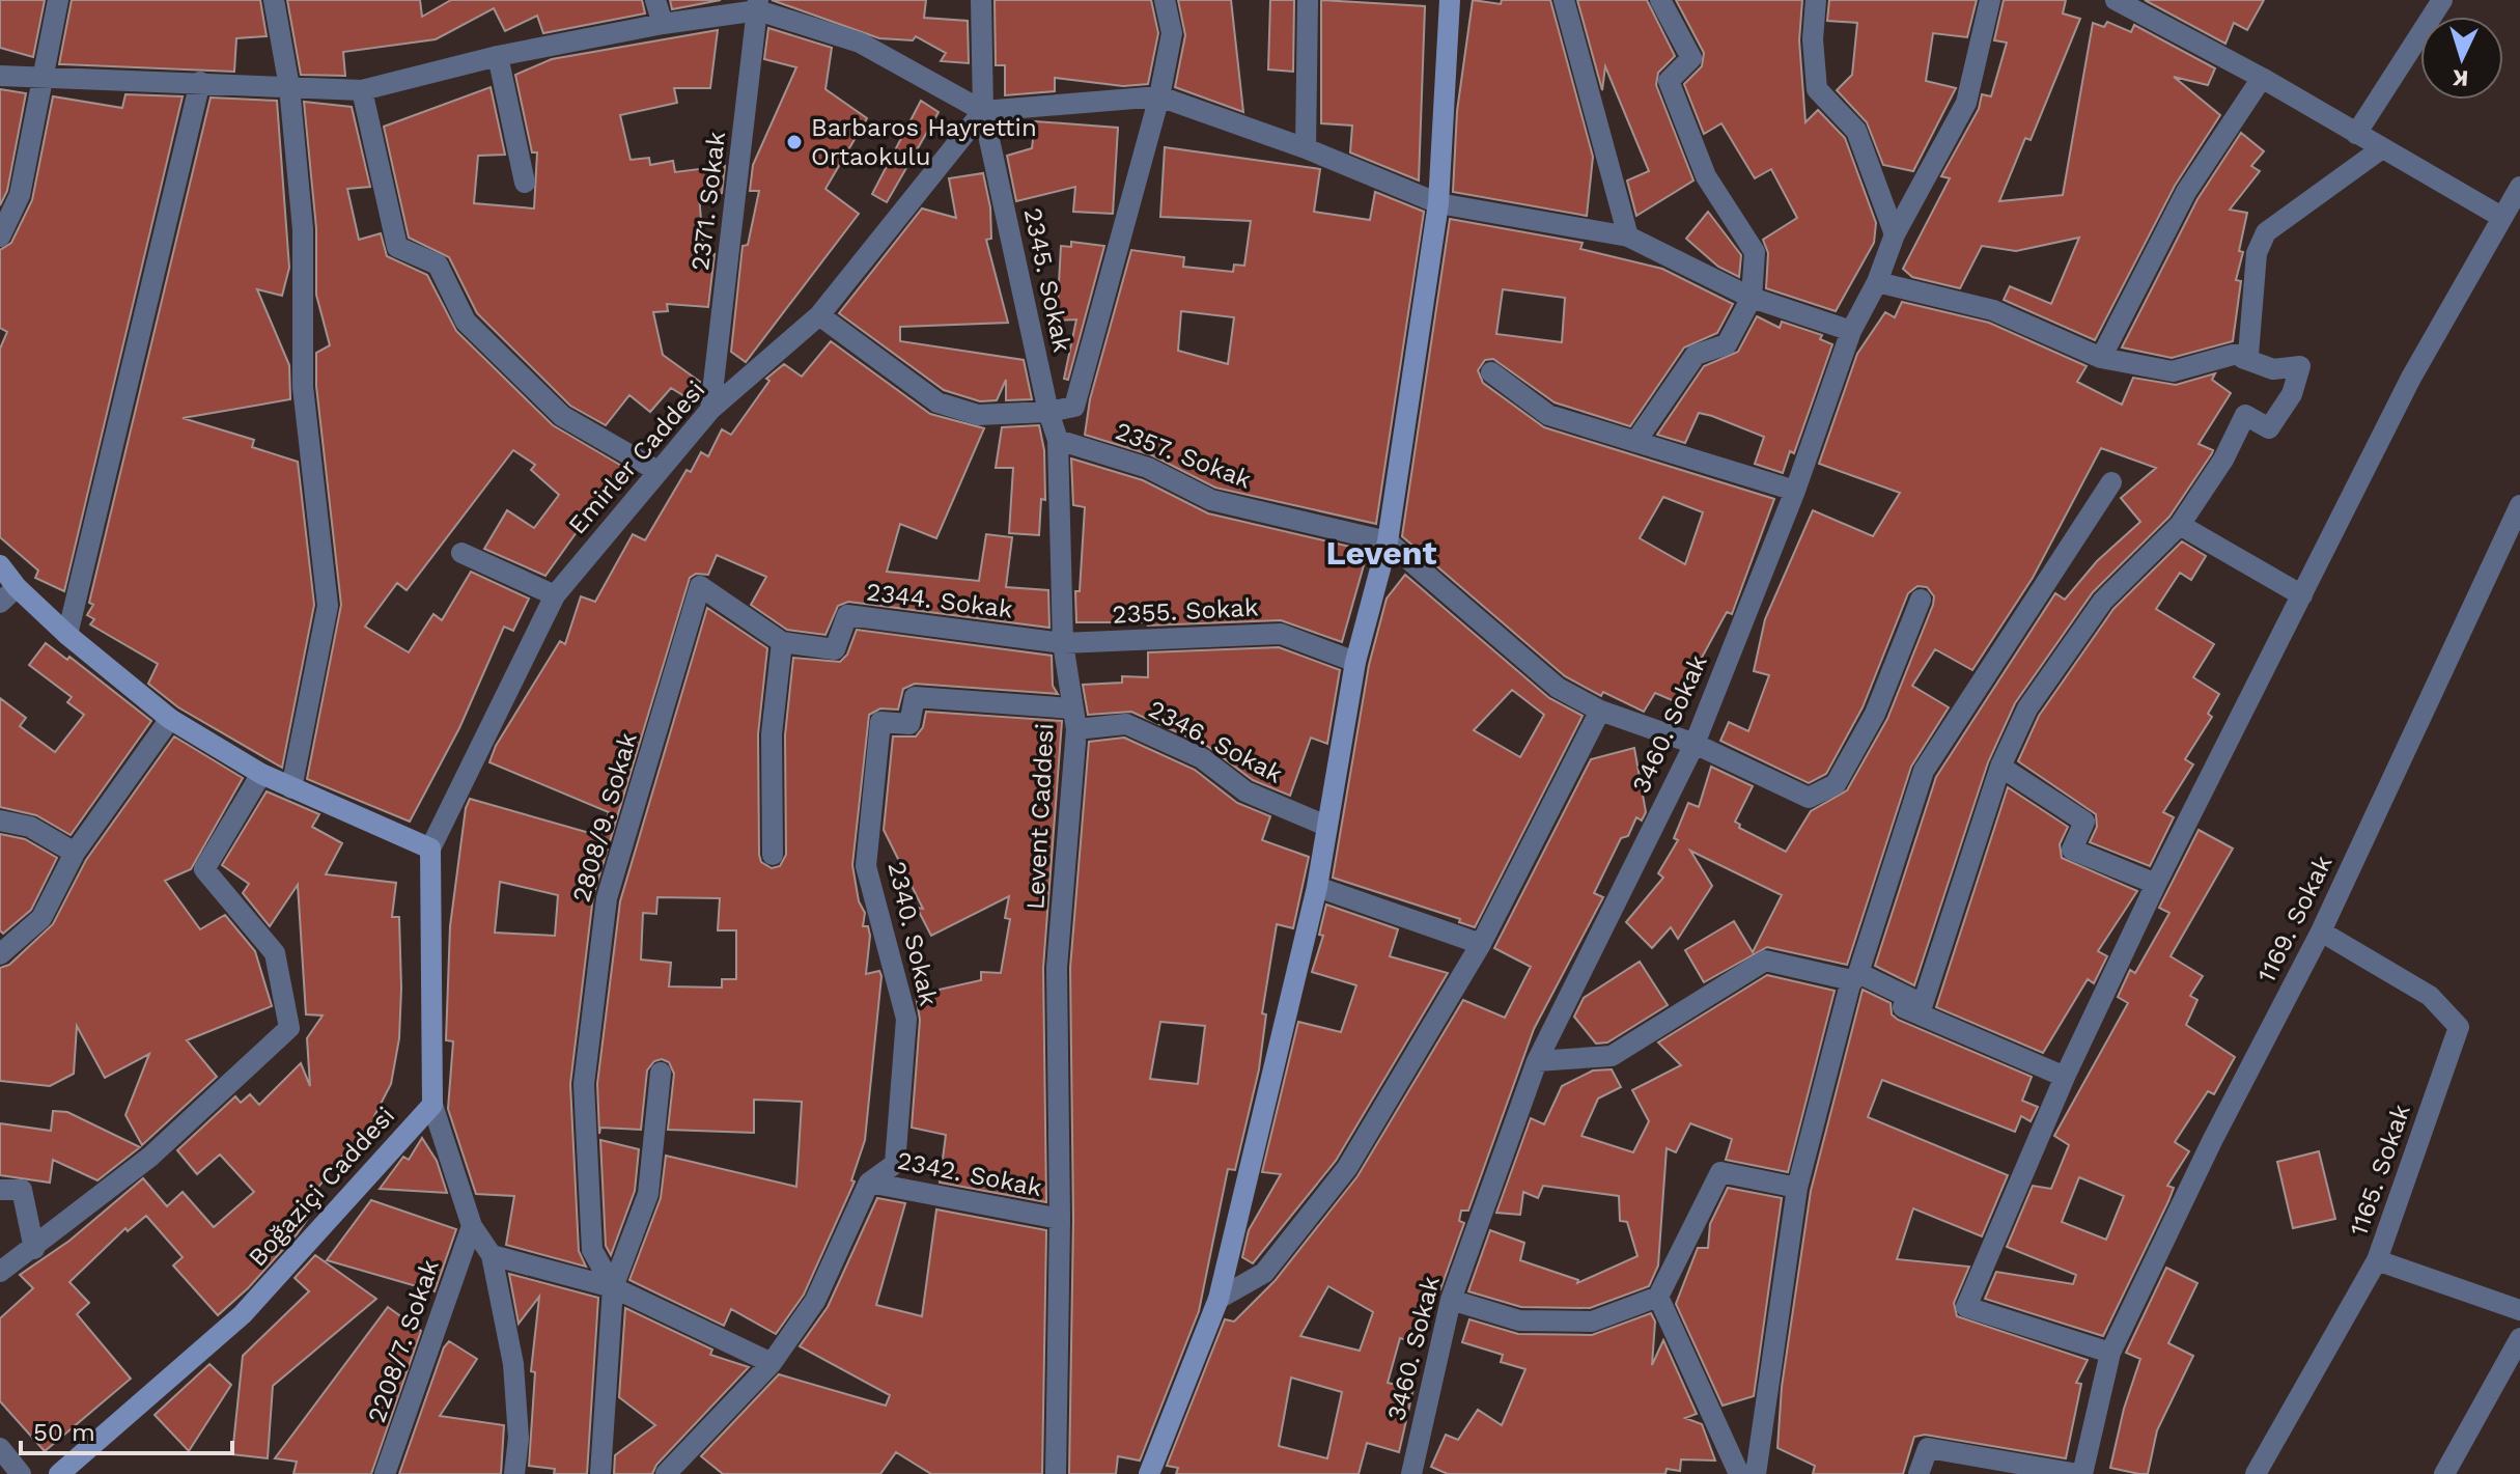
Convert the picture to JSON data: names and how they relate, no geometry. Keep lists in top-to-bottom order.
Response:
{
  "streets": {
    "street": [
      "2371. Sokak",
      "2345. Sokak",
      "2357. Sokak",
      "Emirler Caddesi",
      "2344. Sokak",
      "2355. Sokak",
      "3460. Sokak",
      "2346. Sokak",
      "Levent Caddesi",
      "2808/9. Sokak",
      "1169. Sokak",
      "2340. Sokak",
      "1165. Sokak",
      "2342. Sokak",
      "Boğaziçi Caddesi",
      "2208/7. Sokak"
    ]
  },
  "crossings": [
    ["2371. Sokak", "Emirler Caddesi"],
    ["2345. Sokak", "Emirler Caddesi"],
    ["2345. Sokak", "Levent Caddesi"],
    ["2357. Sokak", "Levent Caddesi"],
    ["Emirler Caddesi", "Boğaziçi Caddesi"],
    ["2344. Sokak", "2355. Sokak"],
    ["2344. Sokak", "Levent Caddesi"],
    ["2344. Sokak", "2808/9. Sokak"],
    ["2355. Sokak", "Levent Caddesi"],
    ["2346. Sokak", "Levent Caddesi"],
    ["2346. Sokak", "2340. Sokak"],
    ["Levent Caddesi", "2342. Sokak"],
    ["1169. Sokak", "1165. Sokak"],
    ["2340. Sokak", "2342. Sokak"]
  ],
  "districts": ["Levent"],
  "places": ["Barbaros Hayrettin Ortaokulu"],
  "scale_bar": "50 m",
  "north": "bottom"
}
